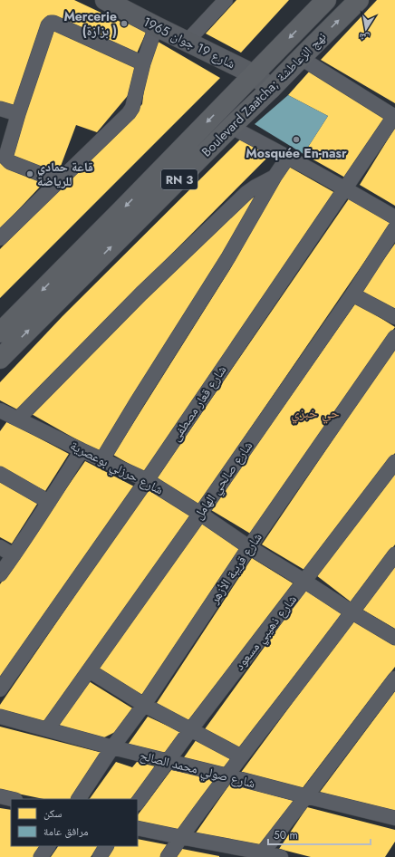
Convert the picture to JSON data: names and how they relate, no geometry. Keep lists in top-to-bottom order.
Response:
{
  "streets": {
    "main road": ["Boulevard Zaatcha; نهج الزعاطشة", "RN 3"],
    "street": [
      "شارع 19 جوان 1965",
      "شارع قعار مصطفى",
      "شارع حرزلي بوعصرية",
      "شارع صالحي الهامل",
      "شارع قريبة الأزهر",
      "شارع ذهيبي مسعود",
      "شارع صولي محمد الصالح"
    ]
  },
  "crossings": [
    ["شارع 19 جوان 1965", "Boulevard Zaatcha; نهج الزعاطشة"],
    ["شارع قعار مصطفى", "شارع حرزلي بوعصرية"],
    ["شارع حرزلي بوعصرية", "شارع صالحي الهامل"],
    ["شارع حرزلي بوعصرية", "شارع قريبة الأزهر"],
    ["شارع حرزلي بوعصرية", "شارع ذهيبي مسعود"],
    ["شارع صالحي الهامل", "شارع صولي محمد الصالح"],
    ["شارع قريبة الأزهر", "شارع صولي محمد الصالح"],
    ["شارع ذهيبي مسعود", "شارع صولي محمد الصالح"]
  ],
  "districts": ["حي خبزي"],
  "places": ["Mercerie (بزازة )", "Mosquée En-nasr", "قاعة حمادي للرياضة"],
  "legend": ["سكن", "مرافق عامة"],
  "scale_bar": "50 m",
  "north": "bottom"
}
